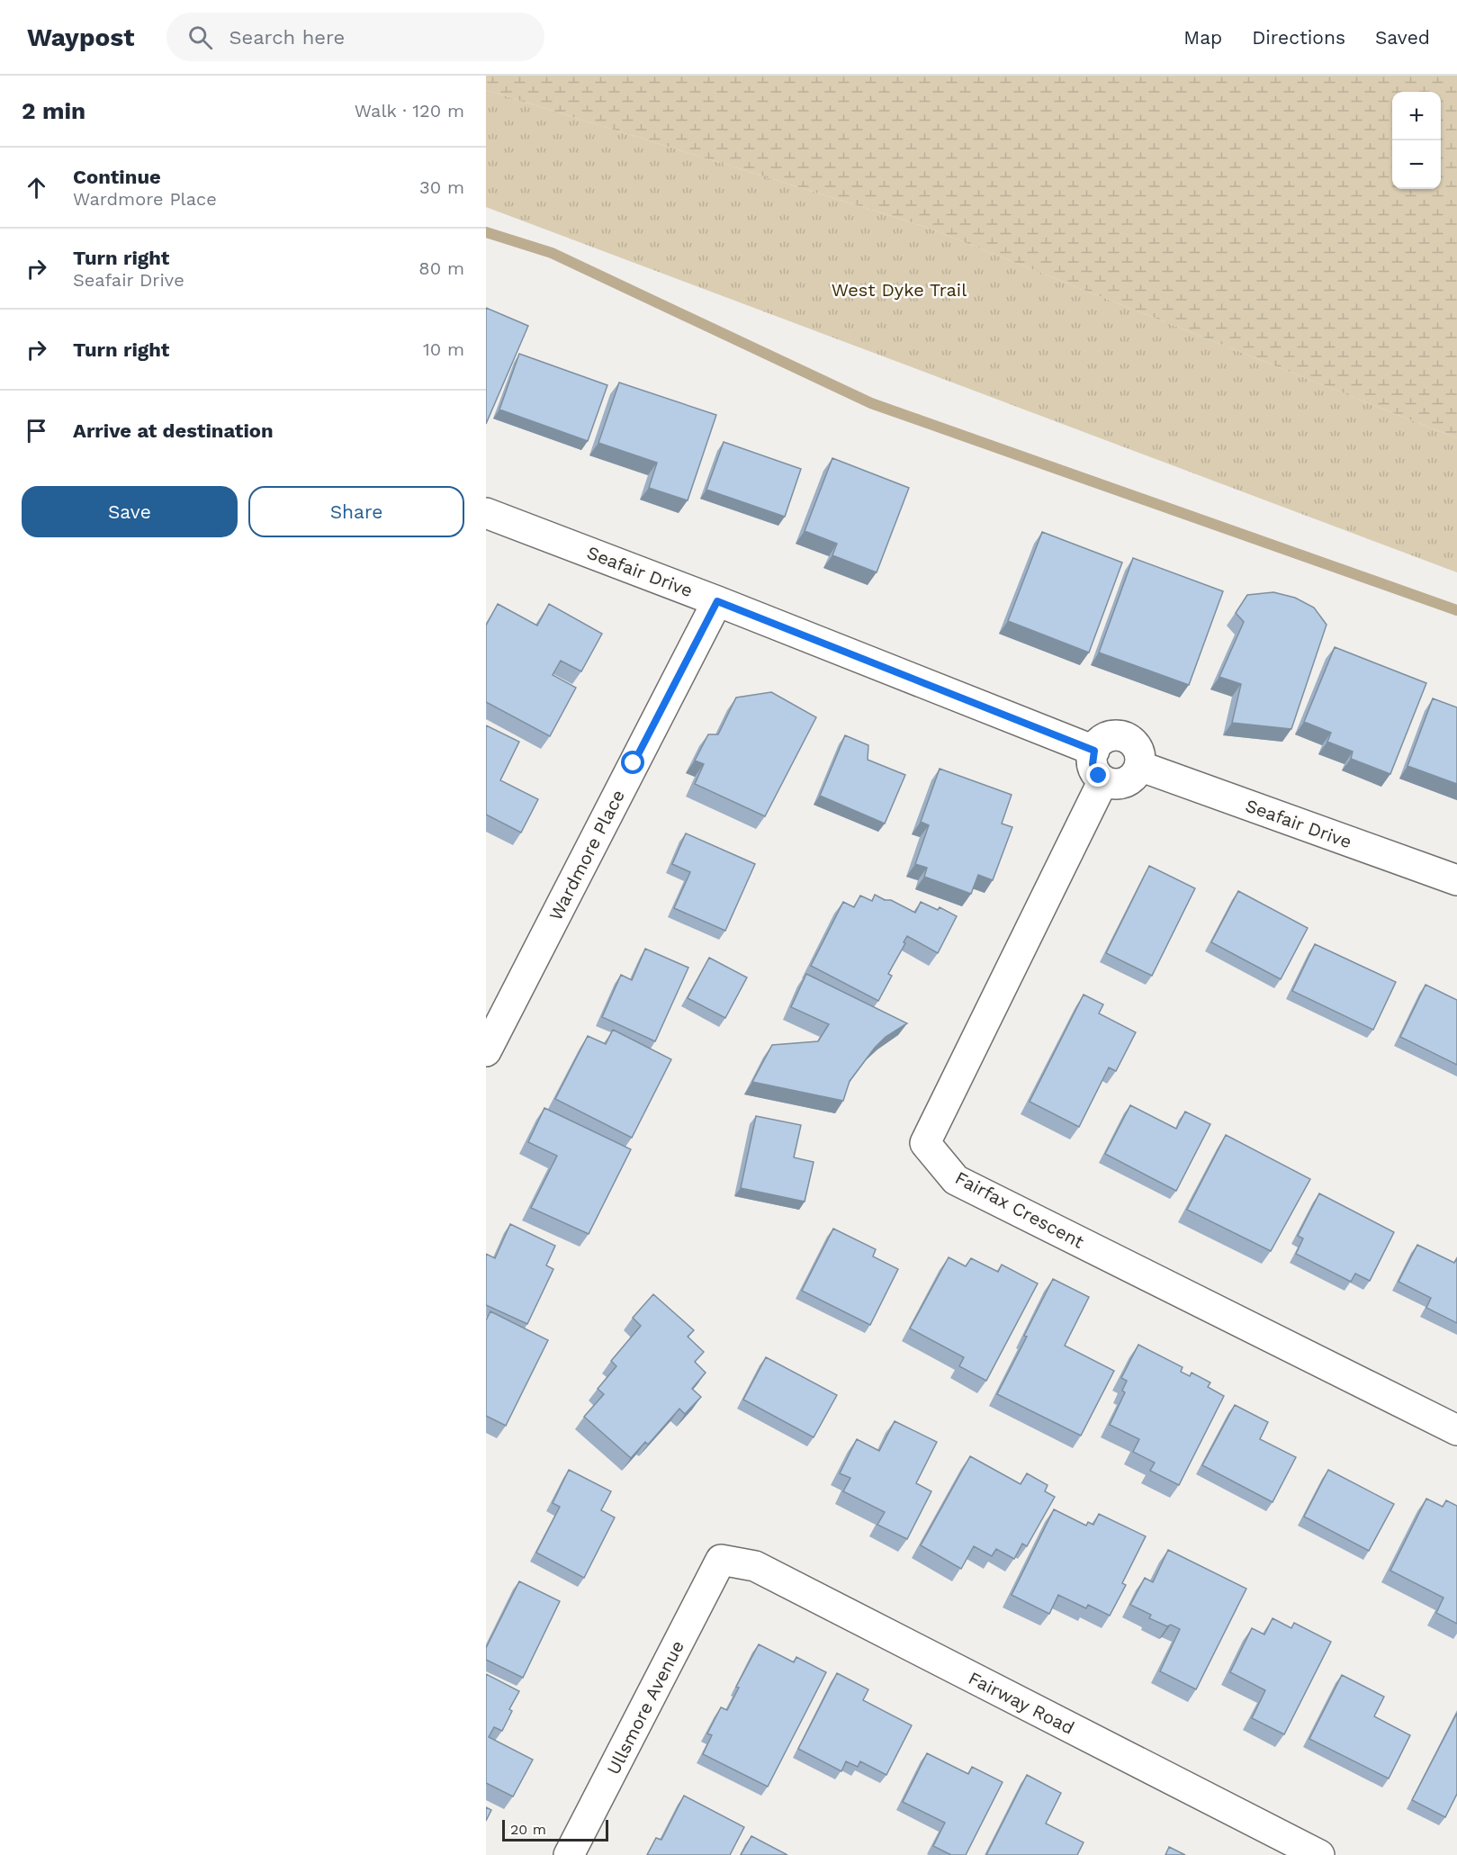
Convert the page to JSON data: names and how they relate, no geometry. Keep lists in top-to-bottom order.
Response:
{
  "streets": {
    "street": [
      "Seafair Drive",
      "Wardmore Place",
      "Fairfax Crescent",
      "Fairway Road",
      "Ullsmore Avenue"
    ]
  },
  "crossings": [
    ["Seafair Drive", "Wardmore Place"],
    ["Seafair Drive", "Fairfax Crescent"],
    ["Fairway Road", "Ullsmore Avenue"]
  ],
  "parks": ["West Dyke Trail"],
  "scale_bar": "20 m",
  "page": {
    "header": "Waypost",
    "search": "Search here",
    "nav": ["Map", "Directions", "Saved"],
    "heading": ["2 min", "Walk · 120 m"],
    "map_buttons": ["+", "−"],
    "list": [
      ["Continue", "Wardmore Place", "30 m"],
      ["Turn right", "Seafair Drive", "80 m"],
      ["Turn right", "10 m"],
      "Arrive at destination"
    ],
    "buttons": ["Save", "Share"],
    "scale": "20 m"
  }
}
